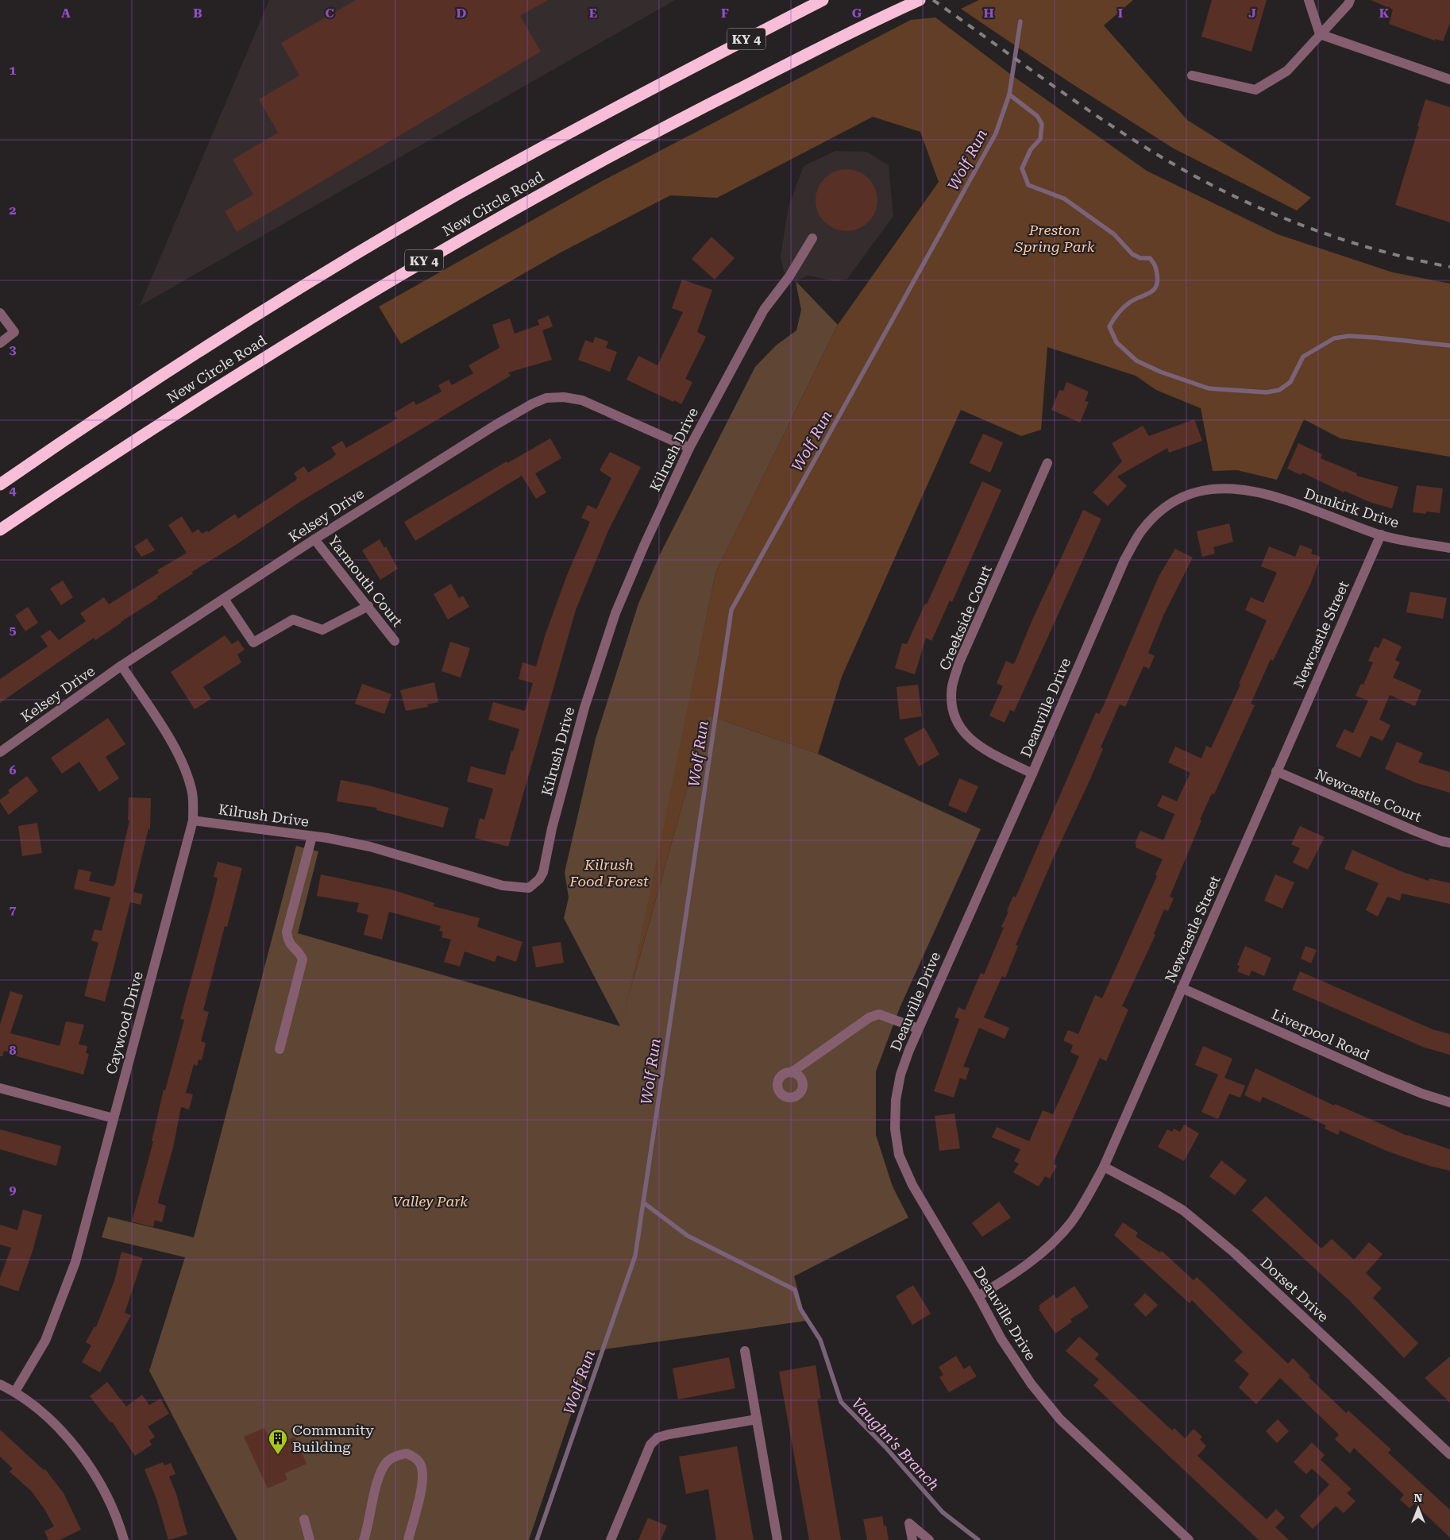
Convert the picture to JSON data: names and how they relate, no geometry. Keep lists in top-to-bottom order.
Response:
{
  "streets": {
    "highway": ["KY 4", "New Circle Road"],
    "street": [
      "Kilrush Drive",
      "Dunkirk Drive",
      "Kelsey Drive",
      "Yarmouth Court",
      "Creekside Court",
      "Newcastle Street",
      "Deauville Drive",
      "Newcastle Court",
      "Caywood Drive",
      "Liverpool Road",
      "Dorset Drive"
    ]
  },
  "crossings": [
    ["Kilrush Drive", "Kelsey Drive"],
    ["Kilrush Drive", "Caywood Drive"],
    ["Dunkirk Drive", "Newcastle Street"],
    ["Dunkirk Drive", "Deauville Drive"],
    ["Kelsey Drive", "Yarmouth Court"],
    ["Kelsey Drive", "Caywood Drive"],
    ["Creekside Court", "Deauville Drive"],
    ["Newcastle Street", "Deauville Drive"],
    ["Newcastle Street", "Newcastle Court"],
    ["Newcastle Street", "Liverpool Road"],
    ["Newcastle Street", "Dorset Drive"]
  ],
  "water": ["Wolf Run", "Vaughn's Branch"],
  "parks": ["Preston Spring Park", "Kilrush Food Forest", "Valley Park"],
  "places": {
    "building": ["Community Building"]
  },
  "north": "top",
  "grid": {
    "columns": [
      "A",
      "B",
      "C",
      "D",
      "E",
      "F",
      "G",
      "H",
      "I",
      "J",
      "K"
    ],
    "rows": [
      "1",
      "2",
      "3",
      "4",
      "5",
      "6",
      "7",
      "8",
      "9"
    ]
  }
}
